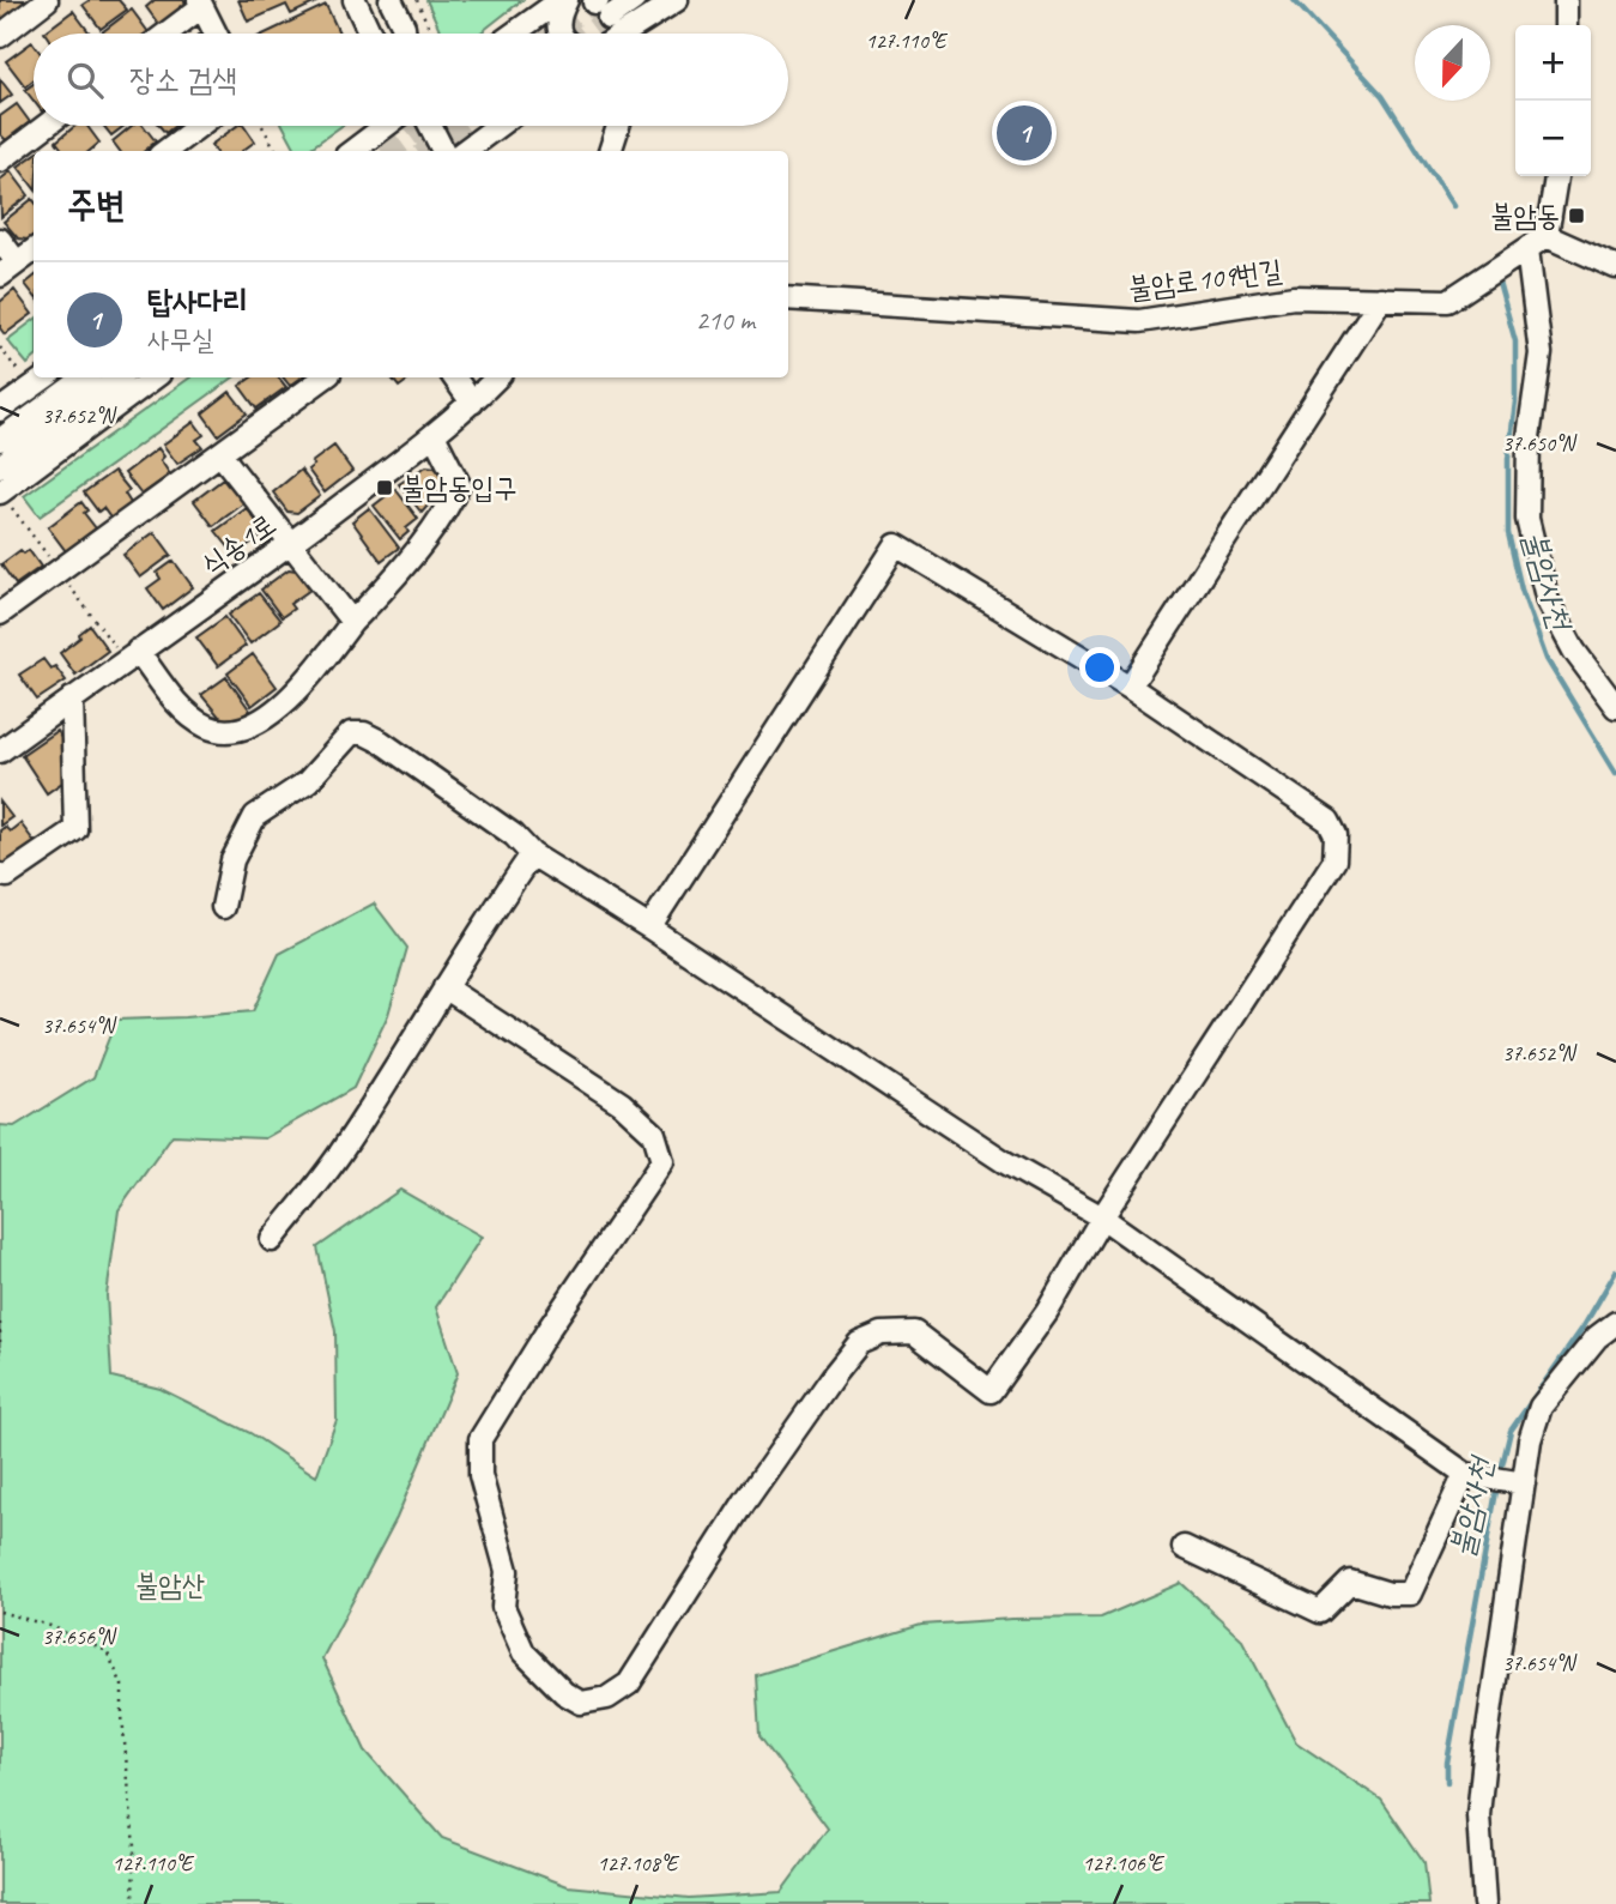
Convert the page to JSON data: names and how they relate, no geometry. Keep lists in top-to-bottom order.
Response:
{
  "streets": {
    "street": ["불암로109번길", "식송1로"]
  },
  "water": ["불암사천"],
  "parks": ["불암산"],
  "places": {
    "transit": ["불암동", "불암동입구"]
  },
  "north": "bottom",
  "page": {
    "map_buttons": ["+", "−"],
    "search": "장소 검색",
    "pins": "1",
    "heading": "주변",
    "list": [
      {
        "mark": "1",
        "name": "탑사다리",
        "note": "사무실",
        "value": "210 m"
      }
    ]
  },
  "coordinates": [
    "127.110°E",
    "37.652°N",
    "37.650°N",
    "37.654°N",
    "37.656°N",
    "127.108°E",
    "127.106°E"
  ]
}
